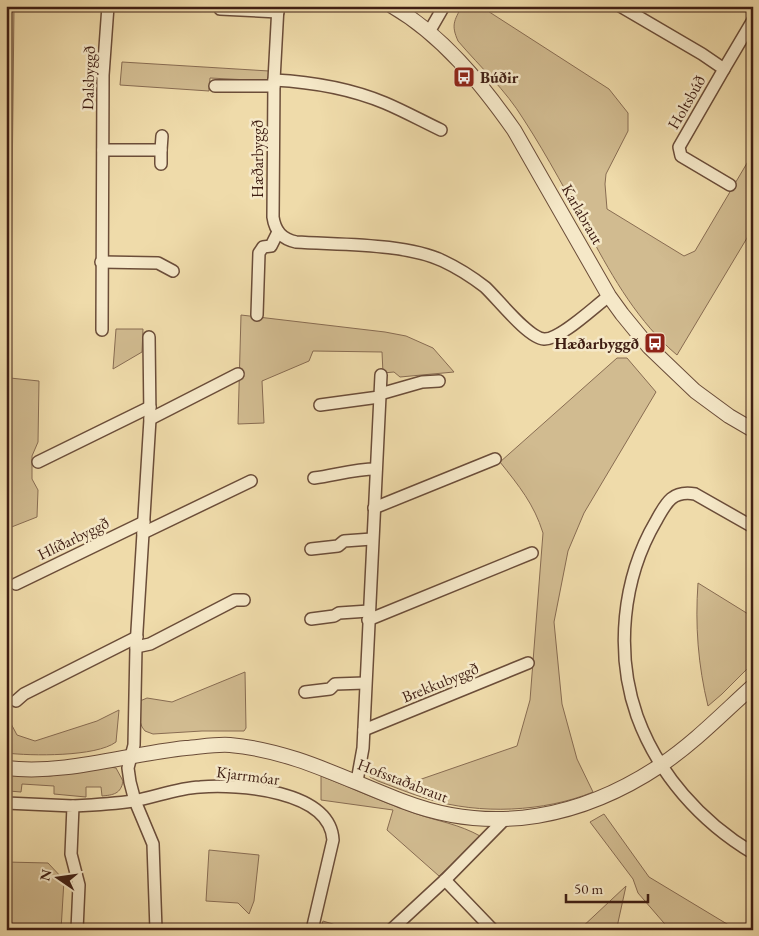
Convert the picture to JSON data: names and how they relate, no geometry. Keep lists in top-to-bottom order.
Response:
{
  "streets": {
    "street": [
      "Dalsbyggð",
      "Holtsbúð",
      "Hæðarbyggð",
      "Karlabraut",
      "Hlíðarbyggð",
      "Brekkubyggð",
      "Kjarrmóar",
      "Hofsstaðabraut"
    ]
  },
  "places": {
    "bus stop": ["Búðir", "Hæðarbyggð"]
  },
  "scale_bar": "50 m",
  "north": "left"
}
